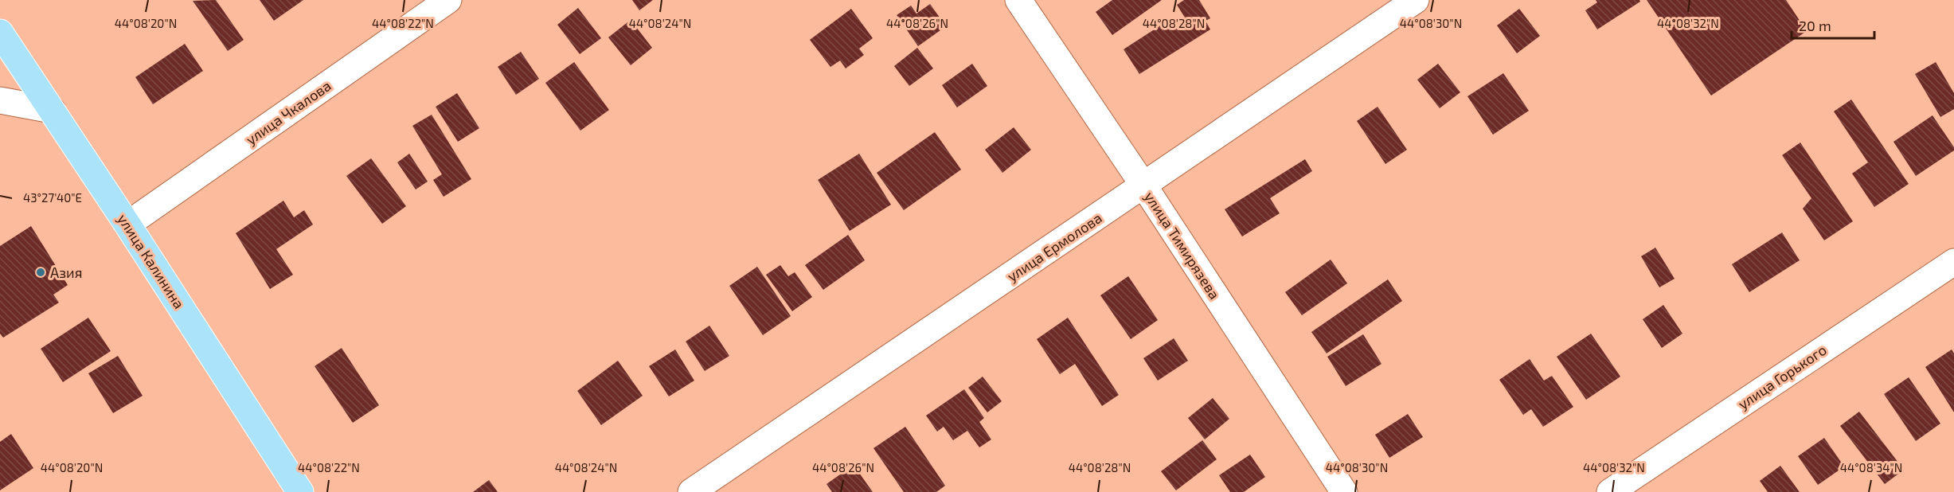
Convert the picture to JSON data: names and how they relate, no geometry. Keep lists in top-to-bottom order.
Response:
{
  "streets": {
    "main road": ["улица Калинина"],
    "street": [
      "улица Чкалова",
      "улица Тимирязева",
      "улица Ермолова",
      "улица Горького"
    ]
  },
  "crossings": [
    ["улица Чкалова", "улица Калинина"],
    ["улица Тимирязева", "улица Ермолова"]
  ],
  "places": ["Азия"],
  "scale_bar": "20 m",
  "coordinates": [
    "44°08'26\"N",
    "44°08'28\"N",
    "44°08'32\"N",
    "44°08'20\"N",
    "44°08'22\"N",
    "44°08'24\"N",
    "44°08'30\"N",
    "43°27'40\"E",
    "44°08'34\"N"
  ]
}
